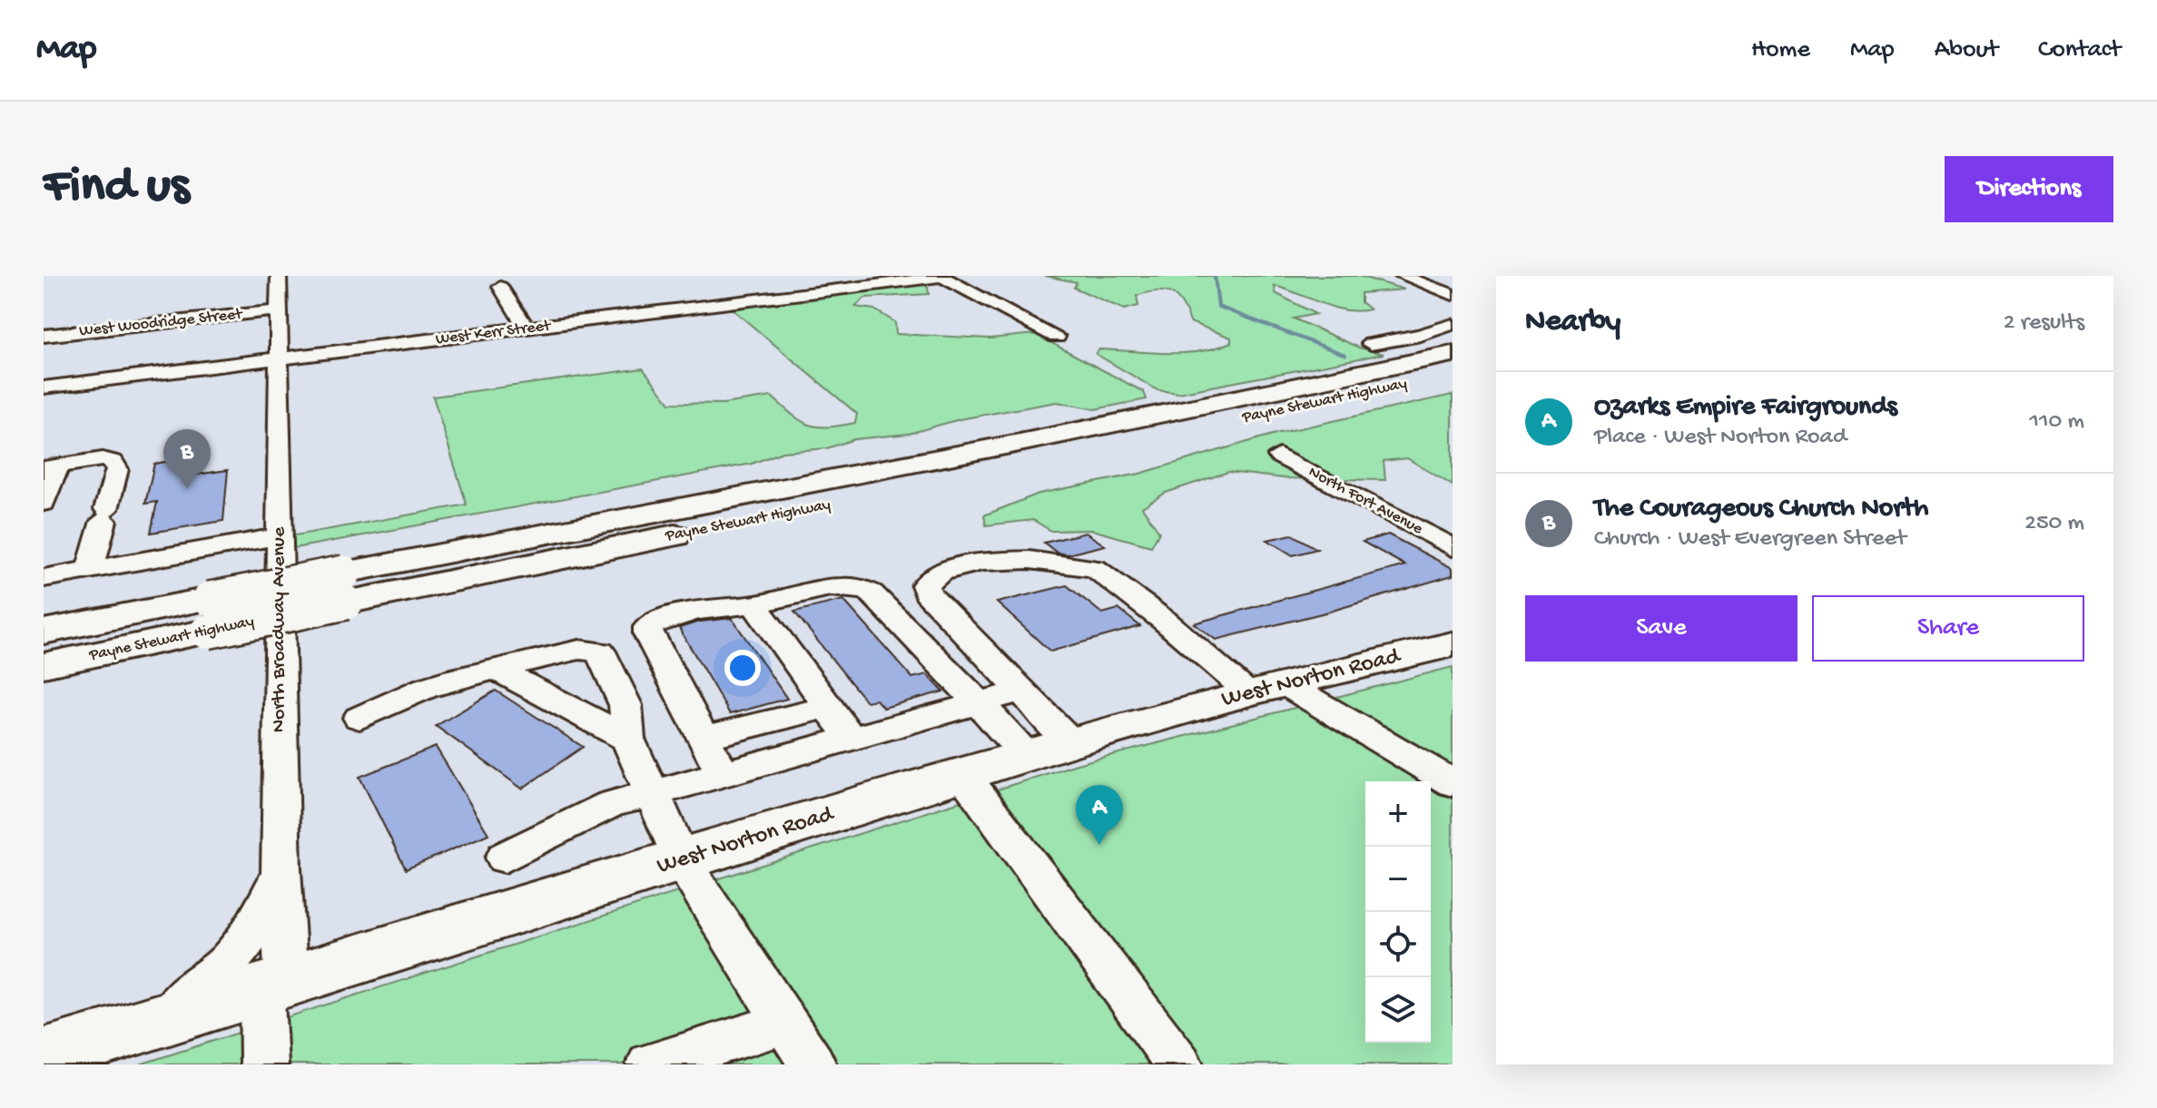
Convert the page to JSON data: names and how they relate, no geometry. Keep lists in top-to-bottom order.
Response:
{
  "streets": {
    "main road": ["Payne Stewart Highway", "West Norton Road"],
    "street": [
      "West Woodridge Street",
      "West Kerr Street",
      "North Fort Avenue",
      "North Broadway Avenue"
    ]
  },
  "crossings": [
    ["West Woodridge Street", "North Broadway Avenue"],
    ["West Kerr Street", "North Broadway Avenue"],
    ["North Broadway Avenue", "West Norton Road"]
  ],
  "page": {
    "header": "Map",
    "nav": [
      "Home",
      "Map",
      "About",
      "Contact"
    ],
    "buttons": [
      "Directions",
      ["Save", "Share"]
    ],
    "title": "Find us",
    "heading": ["Nearby", "2 results"],
    "list": [
      {
        "mark": "A",
        "name": "Ozarks Empire Fairgrounds",
        "note": "Place · West Norton Road",
        "value": "110 m"
      },
      {
        "mark": "B",
        "name": "The Courageous Church North",
        "note": "Church · West Evergreen Street",
        "value": "250 m"
      }
    ],
    "pins": ["B", "A"],
    "map_buttons": ["+", "−"]
  }
}
